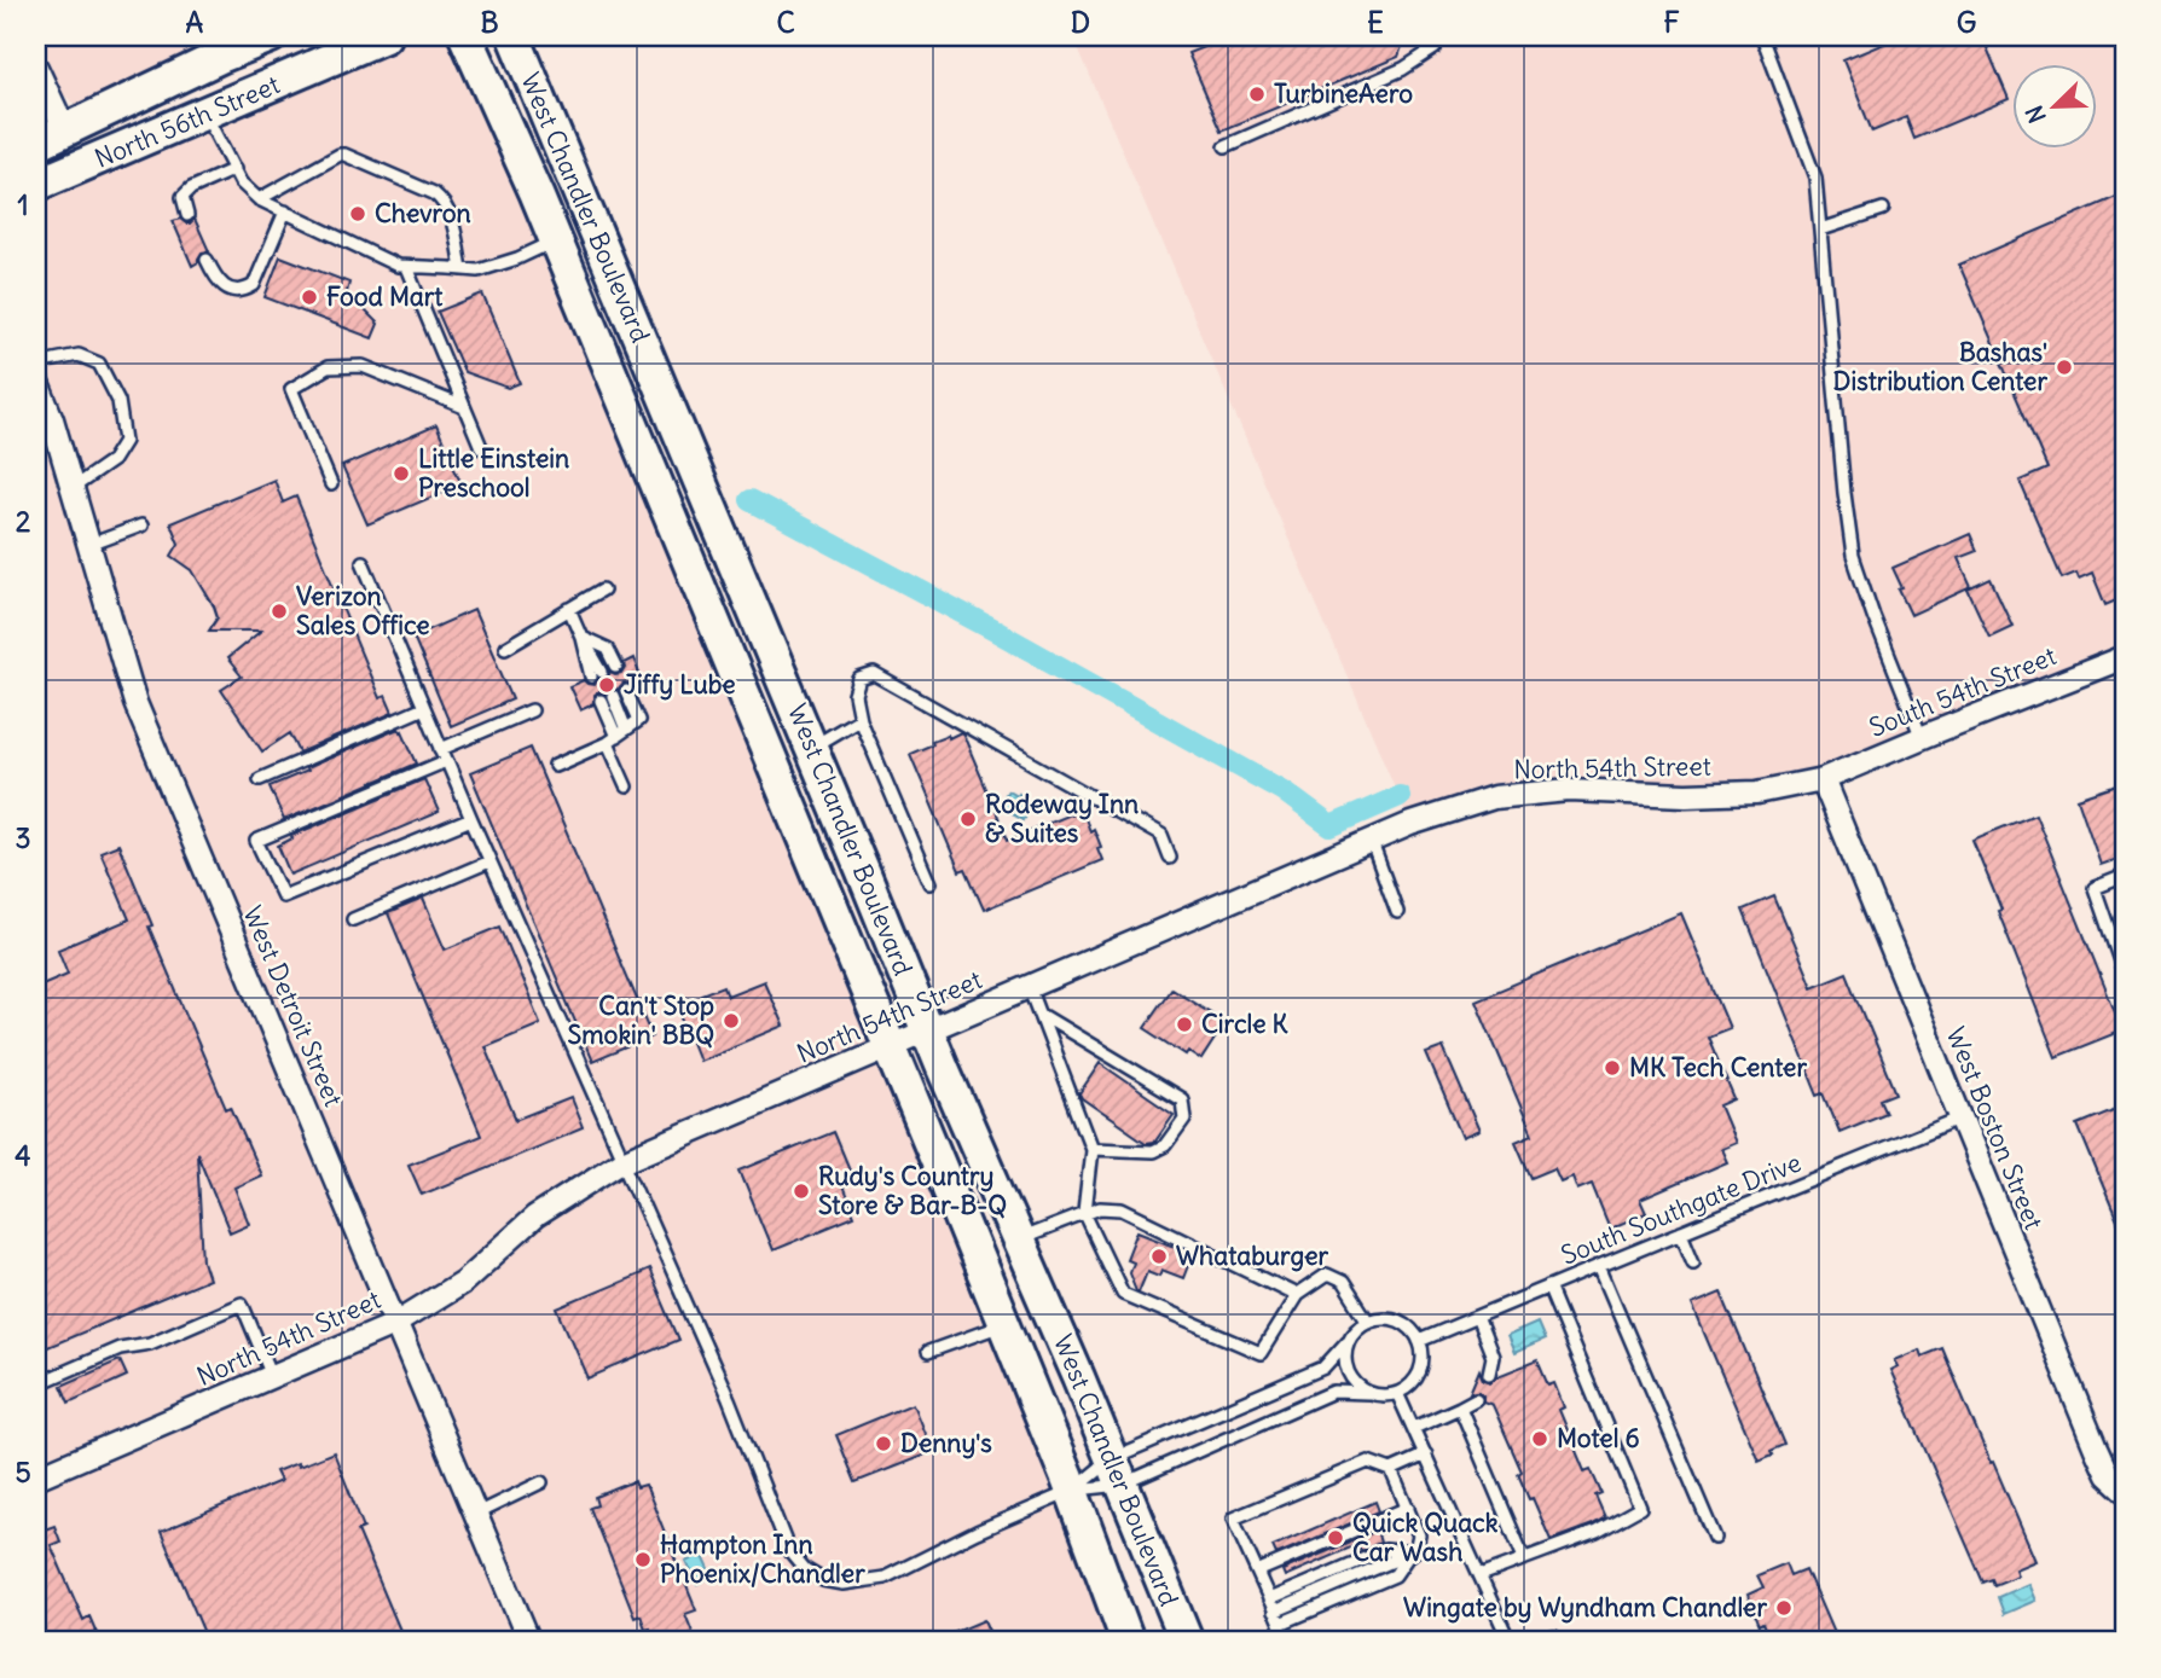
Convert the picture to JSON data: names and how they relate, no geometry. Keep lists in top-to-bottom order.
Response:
{
  "streets": {
    "main road": ["North 56th Street", "West Chandler Boulevard"],
    "street": [
      "South 54th Street",
      "North 54th Street",
      "West Detroit Street",
      "West Boston Street"
    ],
    "lane": ["South Southgate Drive"]
  },
  "crossings": [
    ["West Chandler Boulevard", "North 54th Street"],
    ["South 54th Street", "North 54th Street"],
    ["South 54th Street", "West Boston Street"],
    ["North 54th Street", "West Detroit Street"],
    ["North 54th Street", "West Boston Street"],
    ["West Boston Street", "South Southgate Drive"]
  ],
  "places": [
    "TurbineAero",
    "Chevron",
    "Food Mart",
    "Bashas' Distribution Center",
    "Little Einstein Preschool",
    "Verizon Sales Office",
    "Jiffy Lube",
    "Rodeway Inn & Suites",
    "Can't Stop Smokin' BBQ",
    "Circle K",
    "MK Tech Center",
    "Rudy's Country Store & Bar-B-Q",
    "Whataburger",
    "Motel 6",
    "Denny's",
    "Quick Quack Car Wash",
    "Hampton Inn Phoenix/Chandler",
    "Wingate by Wyndham Chandler"
  ],
  "north": "bottom left",
  "grid": {
    "columns": [
      "A",
      "B",
      "C",
      "D",
      "E",
      "F",
      "G"
    ],
    "rows": [
      "1",
      "2",
      "3",
      "4",
      "5"
    ]
  }
}
